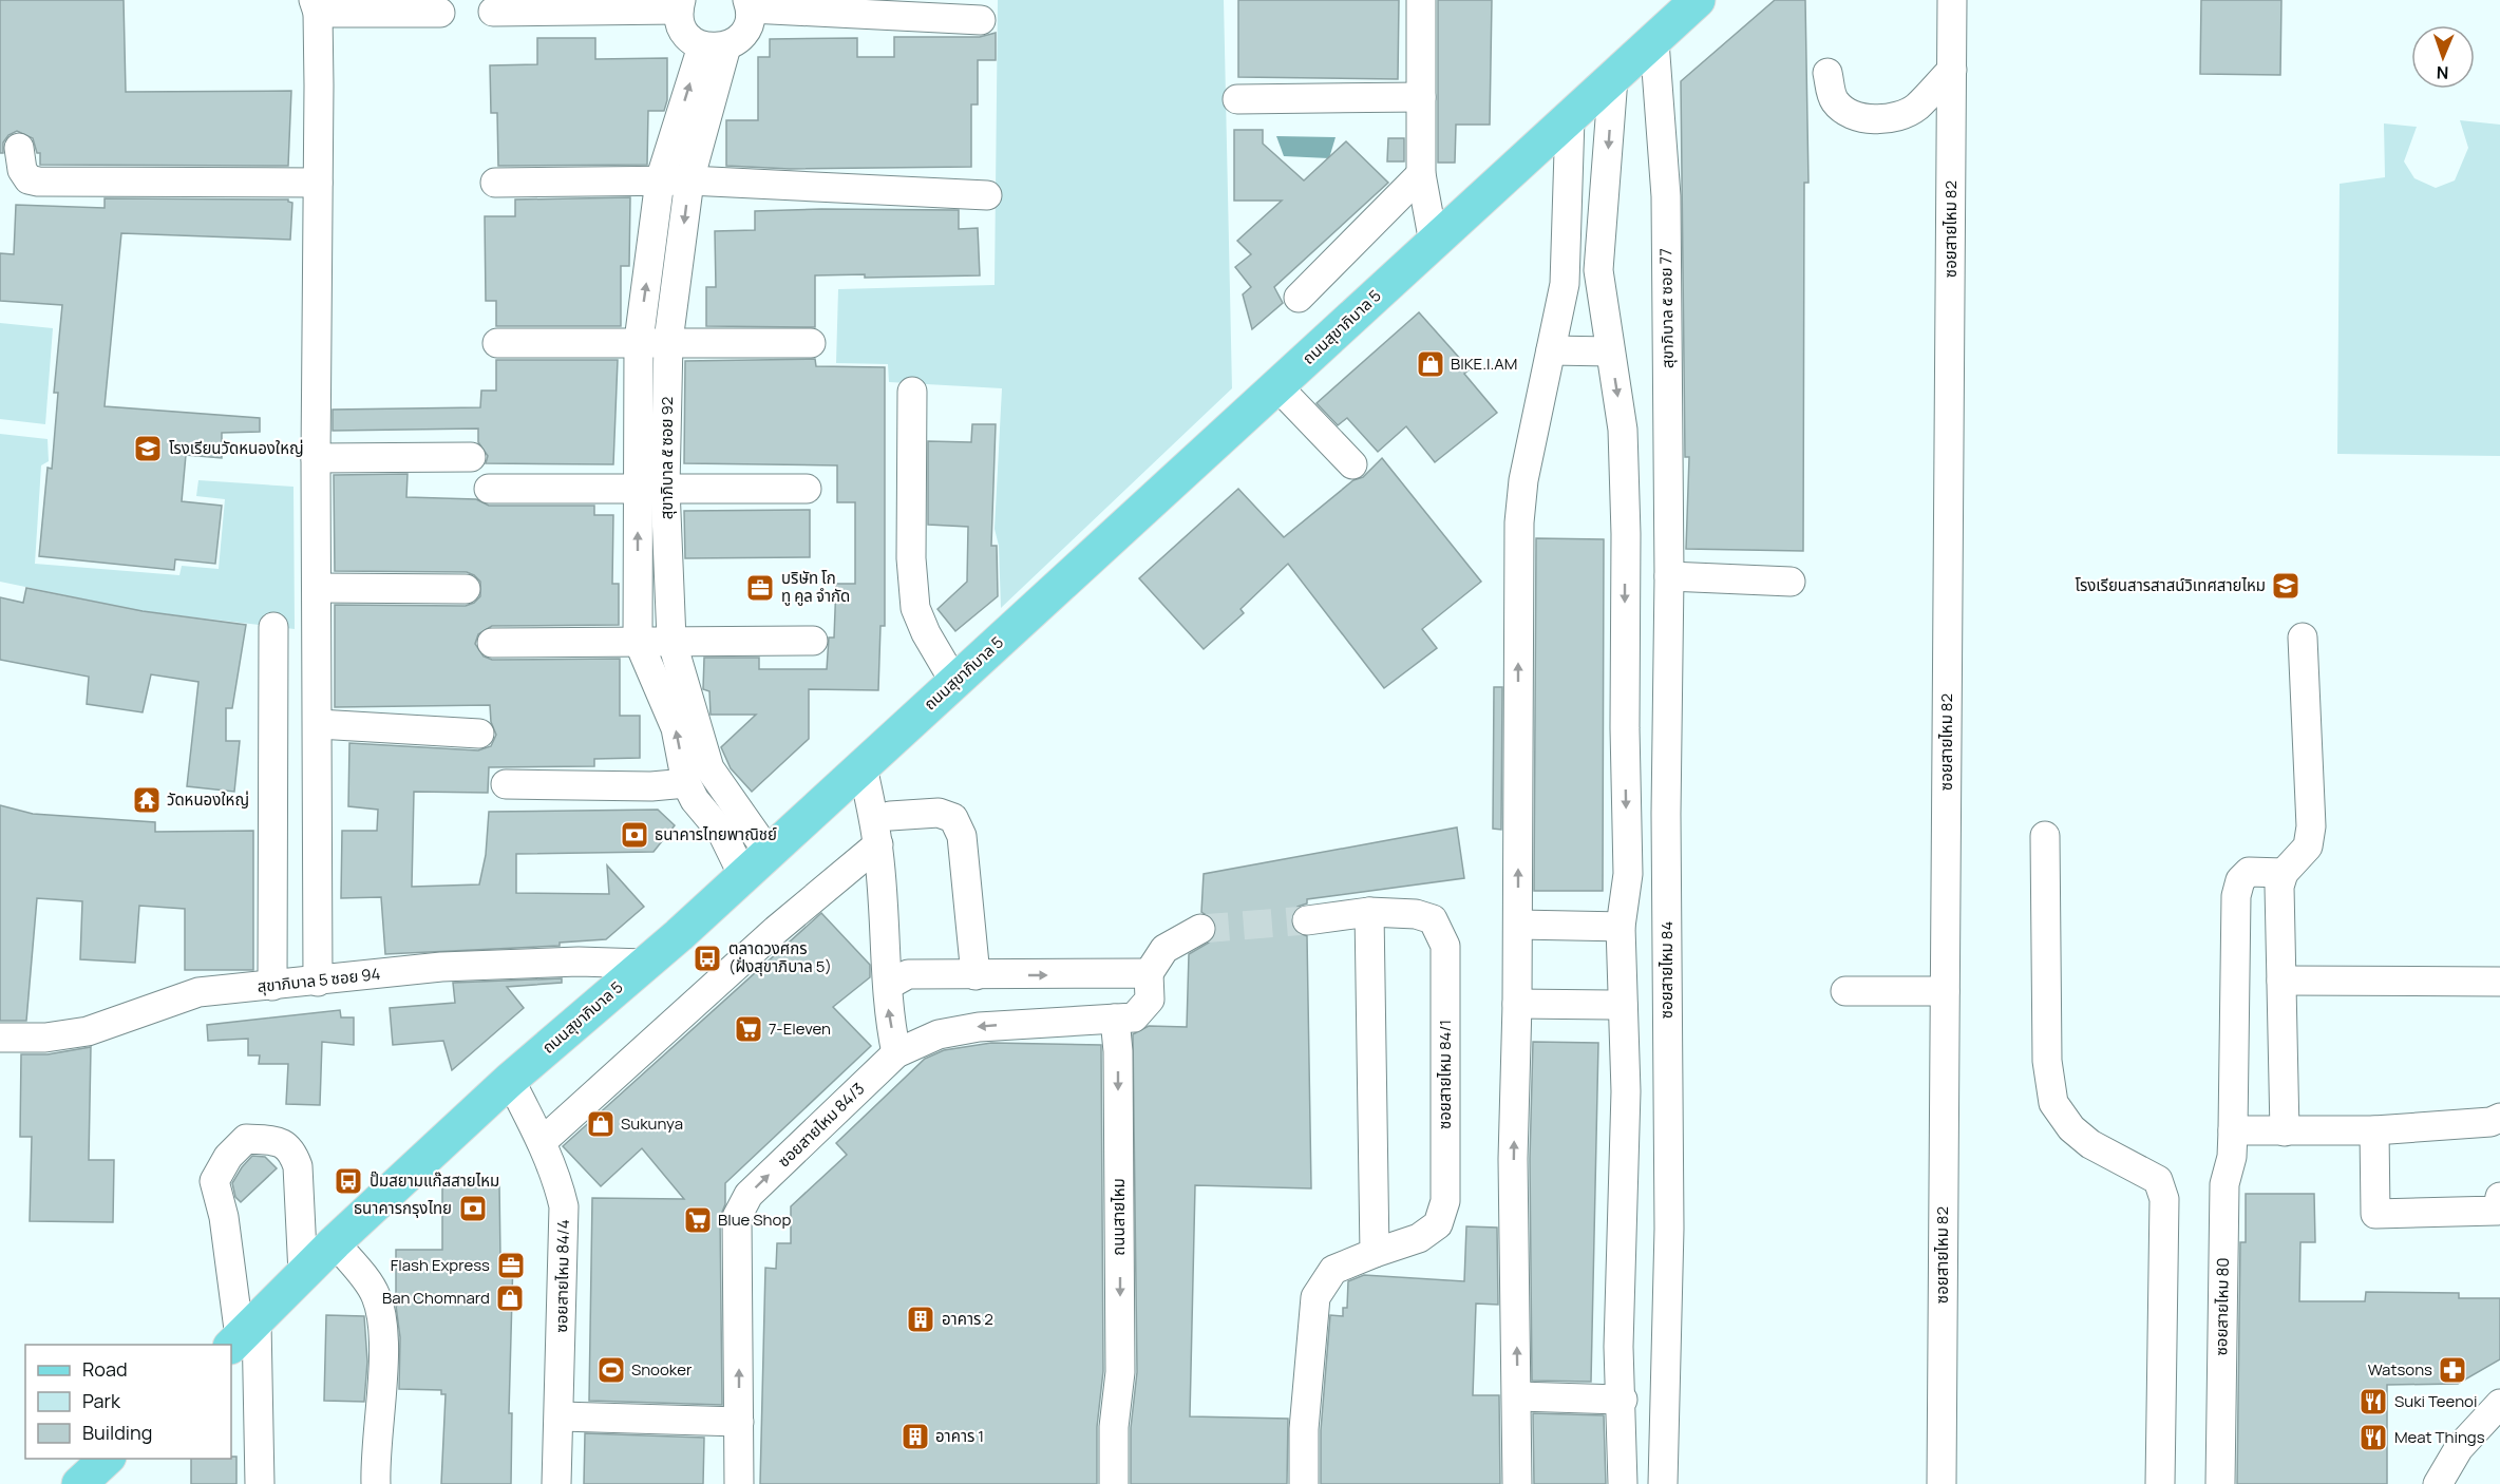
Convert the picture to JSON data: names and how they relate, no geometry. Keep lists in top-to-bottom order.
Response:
{
  "streets": {
    "main road": ["ถนนสุขาภิบาล 5"],
    "street": [
      "ซอยสายไหม 82",
      "สุขาภิบาล ๕ ซอย 77",
      "สุขาภิบาล ๕ ซอย 92",
      "ซอยสายไหม 84",
      "สุขาภิบาล 5 ซอย 94",
      "ซอยสายไหม 84/1",
      "ซอยสายไหม 84/3",
      "ถนนสายไหม",
      "ซอยสายไหม 84/4",
      "ซอยสายไหม 80"
    ]
  },
  "crossings": [
    ["สุขาภิบาล ๕ ซอย 77", "ถนนสุขาภิบาล 5"],
    ["สุขาภิบาล ๕ ซอย 77", "ซอยสายไหม 84"],
    ["ถนนสุขาภิบาล 5", "สุขาภิบาล ๕ ซอย 92"],
    ["ถนนสุขาภิบาล 5", "สุขาภิบาล 5 ซอย 94"],
    ["ถนนสุขาภิบาล 5", "ซอยสายไหม 84/4"],
    ["ซอยสายไหม 84/3", "ถนนสายไหม"]
  ],
  "places": {
    "shop": ["BIKE.I.AM", "Sukunya", "Ban Chomnard"],
    "school or university": ["โรงเรียนวัดหนองใหญ่", "โรงเรียนสารสาสน์วิเทศสายไหม"],
    "office": ["บริษัท โก ทู คูล จำกัด", "Flash Express"],
    "temple": ["วัดหนองใหญ่"],
    "bank": ["ธนาคารไทยพาณิชย์", "ธนาคารกรุงไทย"],
    "bus stop": ["ตลาดวงศกร (ฝั่งสุขาภิบาล 5)", "ปั๊มสยามแก๊สสายไหม"],
    "supermarket": ["7-Eleven", "Blue Shop"],
    "building": ["อาคาร 2", "อาคาร 1"],
    "sports": ["Snooker"],
    "pharmacy": ["Watsons"],
    "restaurant": ["Suki Teenoi", "Meat Things"]
  },
  "legend": ["Road", "Park", "Building"],
  "north": "bottom"
}
